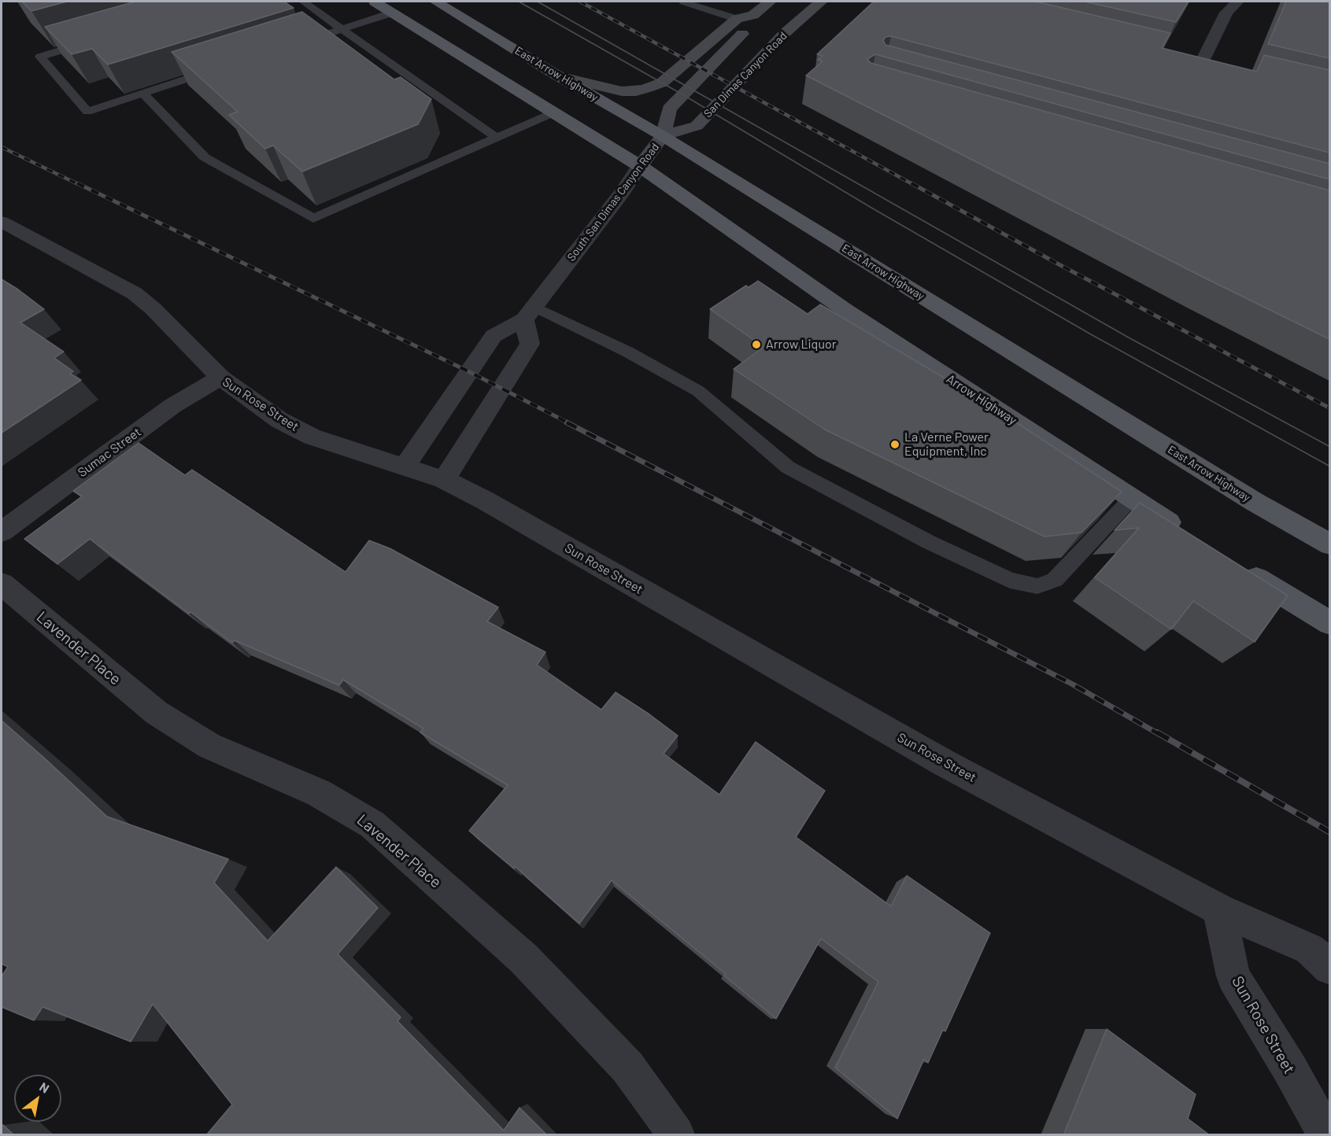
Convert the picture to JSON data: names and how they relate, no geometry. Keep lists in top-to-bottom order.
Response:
{
  "streets": {
    "main road": [
      "East Arrow Highway",
      "San Dimas Canyon Road",
      "South San Dimas Canyon Road",
      "Arrow Highway"
    ],
    "street": ["Sun Rose Street", "Sumac Street", "Lavender Place"]
  },
  "crossings": [
    ["East Arrow Highway", "San Dimas Canyon Road"],
    ["East Arrow Highway", "South San Dimas Canyon Road"],
    ["San Dimas Canyon Road", "South San Dimas Canyon Road"],
    ["South San Dimas Canyon Road", "Arrow Highway"],
    ["South San Dimas Canyon Road", "Sun Rose Street"],
    ["Sun Rose Street", "Sumac Street"]
  ],
  "places": ["Arrow Liquor", "La Verne Power Equipment, Inc"],
  "north": "top right"
}
